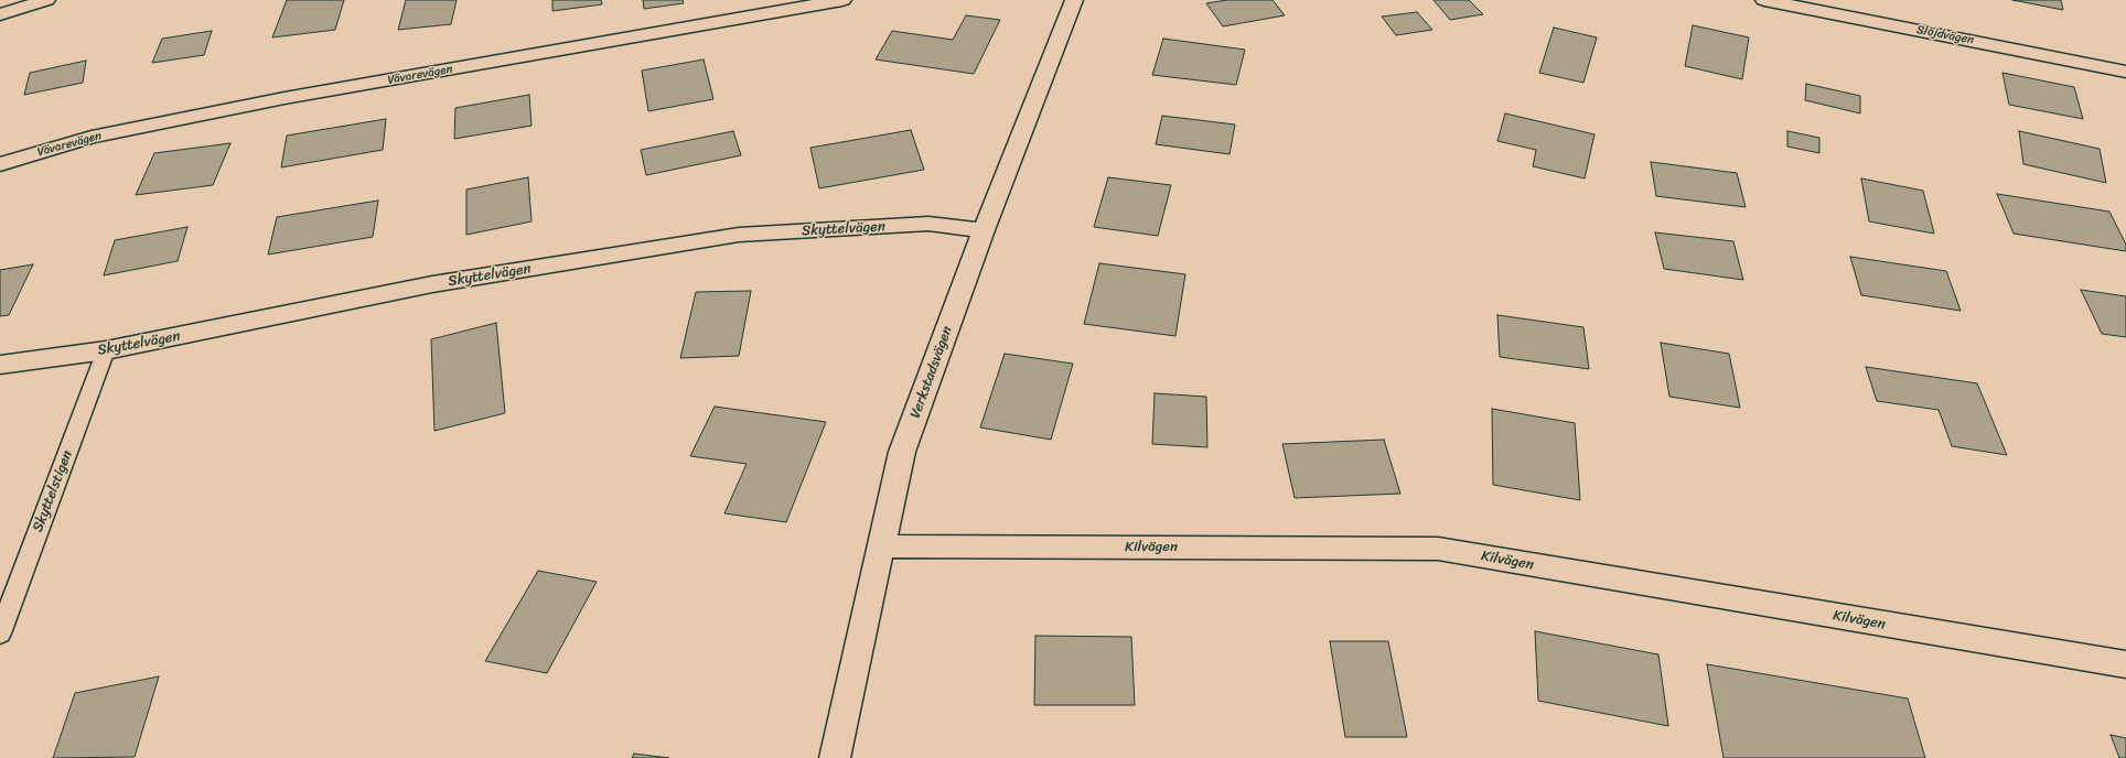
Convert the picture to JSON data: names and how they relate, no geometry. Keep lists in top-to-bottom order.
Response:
{
  "streets": {
    "street": [
      "Slöjdvägen",
      "Vävarevägen",
      "Skyttelvägen",
      "Verkstadsvägen",
      "Kilvägen"
    ],
    "lane": ["Skyttelstigen"]
  },
  "crossings": [
    ["Skyttelvägen", "Verkstadsvägen"],
    ["Skyttelvägen", "Skyttelstigen"],
    ["Verkstadsvägen", "Kilvägen"]
  ]
}
